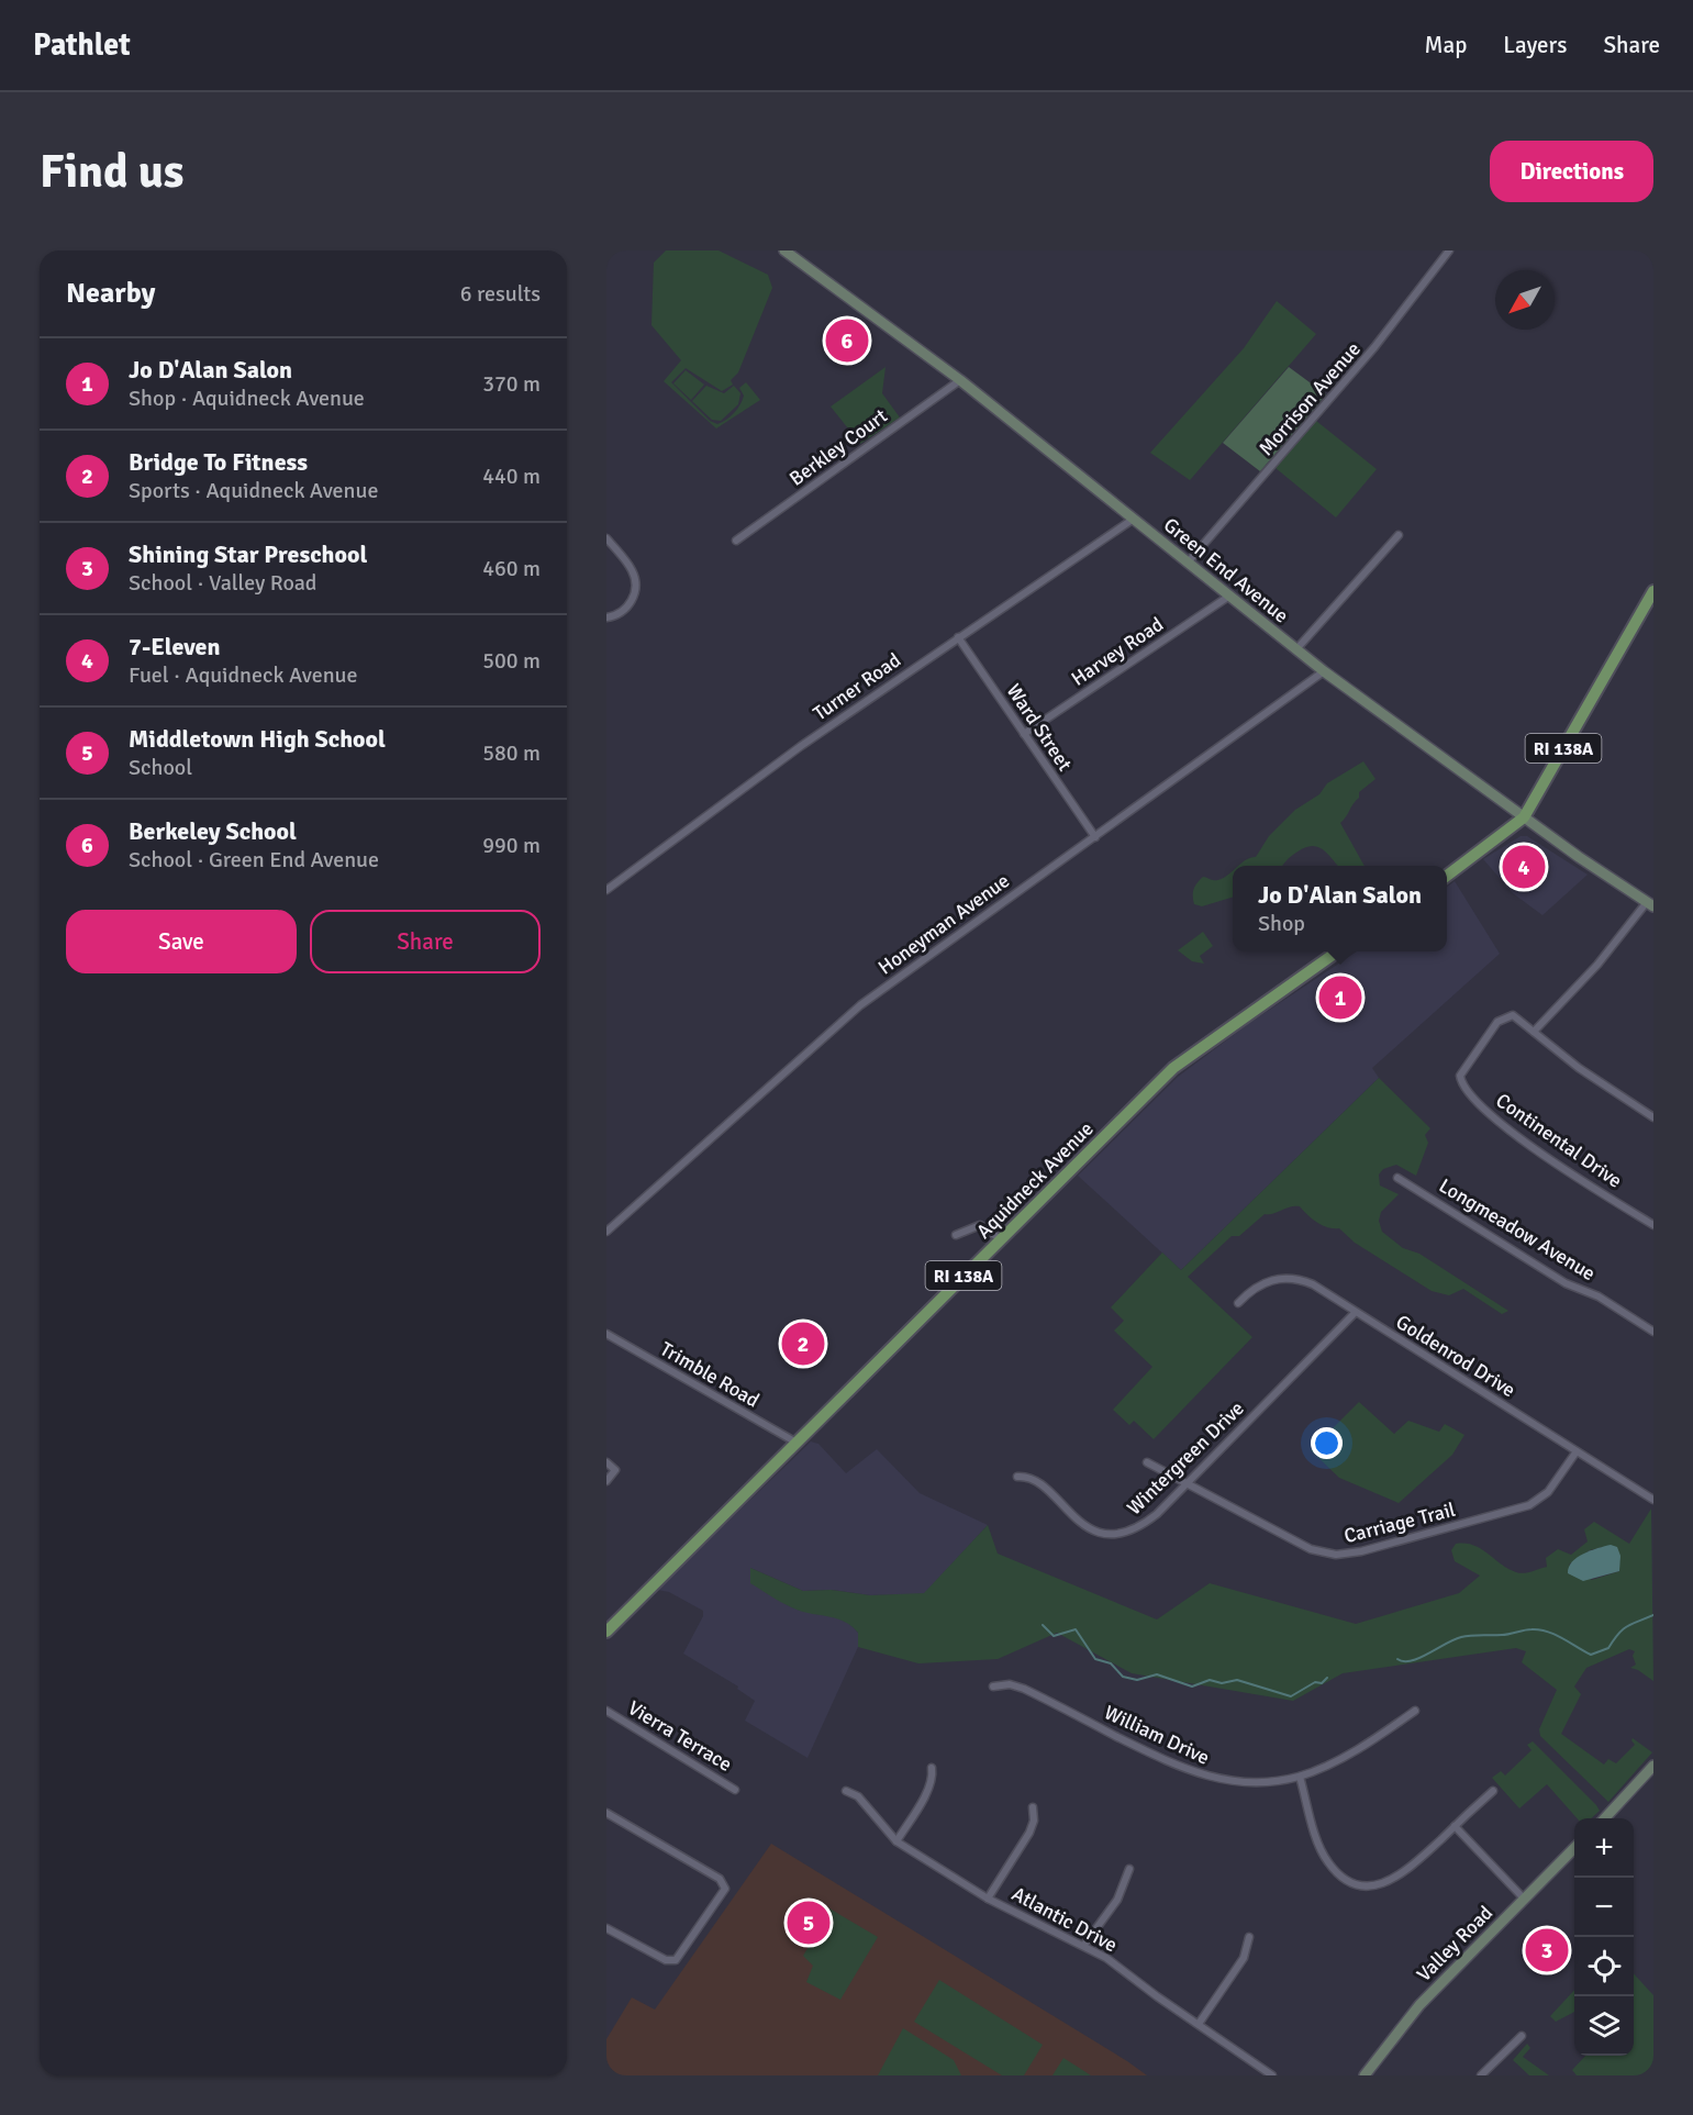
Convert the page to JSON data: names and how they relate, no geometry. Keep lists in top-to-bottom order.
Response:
{
  "streets": {
    "main road": [
      "Green End Avenue",
      "RI 138A",
      "Aquidneck Avenue",
      "Valley Road"
    ],
    "street": [
      "Morrison Avenue",
      "Berkley Court",
      "Harvey Road",
      "Turner Road",
      "Ward Street",
      "Honeyman Avenue",
      "Continental Drive",
      "Longmeadow Avenue",
      "Goldenrod Drive",
      "Trimble Road",
      "Wintergreen Drive",
      "Carriage Trail",
      "William Drive",
      "Vierra Terrace",
      "Atlantic Drive"
    ]
  },
  "crossings": [
    ["Morrison Avenue", "Green End Avenue"],
    ["Berkley Court", "Green End Avenue"],
    ["Green End Avenue", "Harvey Road"],
    ["Green End Avenue", "Turner Road"],
    ["Green End Avenue", "RI 138A"],
    ["Green End Avenue", "Honeyman Avenue"],
    ["Harvey Road", "Ward Street"],
    ["Turner Road", "Ward Street"],
    ["Ward Street", "Honeyman Avenue"],
    ["Aquidneck Avenue", "Trimble Road"],
    ["Goldenrod Drive", "Wintergreen Drive"],
    ["Goldenrod Drive", "Carriage Trail"],
    ["Wintergreen Drive", "Carriage Trail"]
  ],
  "north": "bottom left",
  "page": {
    "header": "Pathlet",
    "nav": ["Map", "Layers", "Share"],
    "buttons": [
      "Directions",
      ["Save", "Share"]
    ],
    "title": "Find us",
    "heading": ["Nearby", "6 results"],
    "pins": [
      "6",
      "4",
      "1",
      "2",
      "5",
      "3"
    ],
    "list": [
      {
        "mark": "1",
        "name": "Jo D'Alan Salon",
        "note": "Shop · Aquidneck Avenue",
        "value": "370 m"
      },
      {
        "mark": "2",
        "name": "Bridge To Fitness",
        "note": "Sports · Aquidneck Avenue",
        "value": "440 m"
      },
      {
        "mark": "3",
        "name": "Shining Star Preschool",
        "note": "School · Valley Road",
        "value": "460 m"
      },
      {
        "mark": "4",
        "name": "7-Eleven",
        "note": "Fuel · Aquidneck Avenue",
        "value": "500 m"
      },
      {
        "mark": "5",
        "name": "Middletown High School",
        "note": "School",
        "value": "580 m"
      },
      {
        "mark": "6",
        "name": "Berkeley School",
        "note": "School · Green End Avenue",
        "value": "990 m"
      }
    ],
    "popup": ["Jo D'Alan Salon", "Shop"],
    "map_buttons": ["+", "−"]
  }
}
